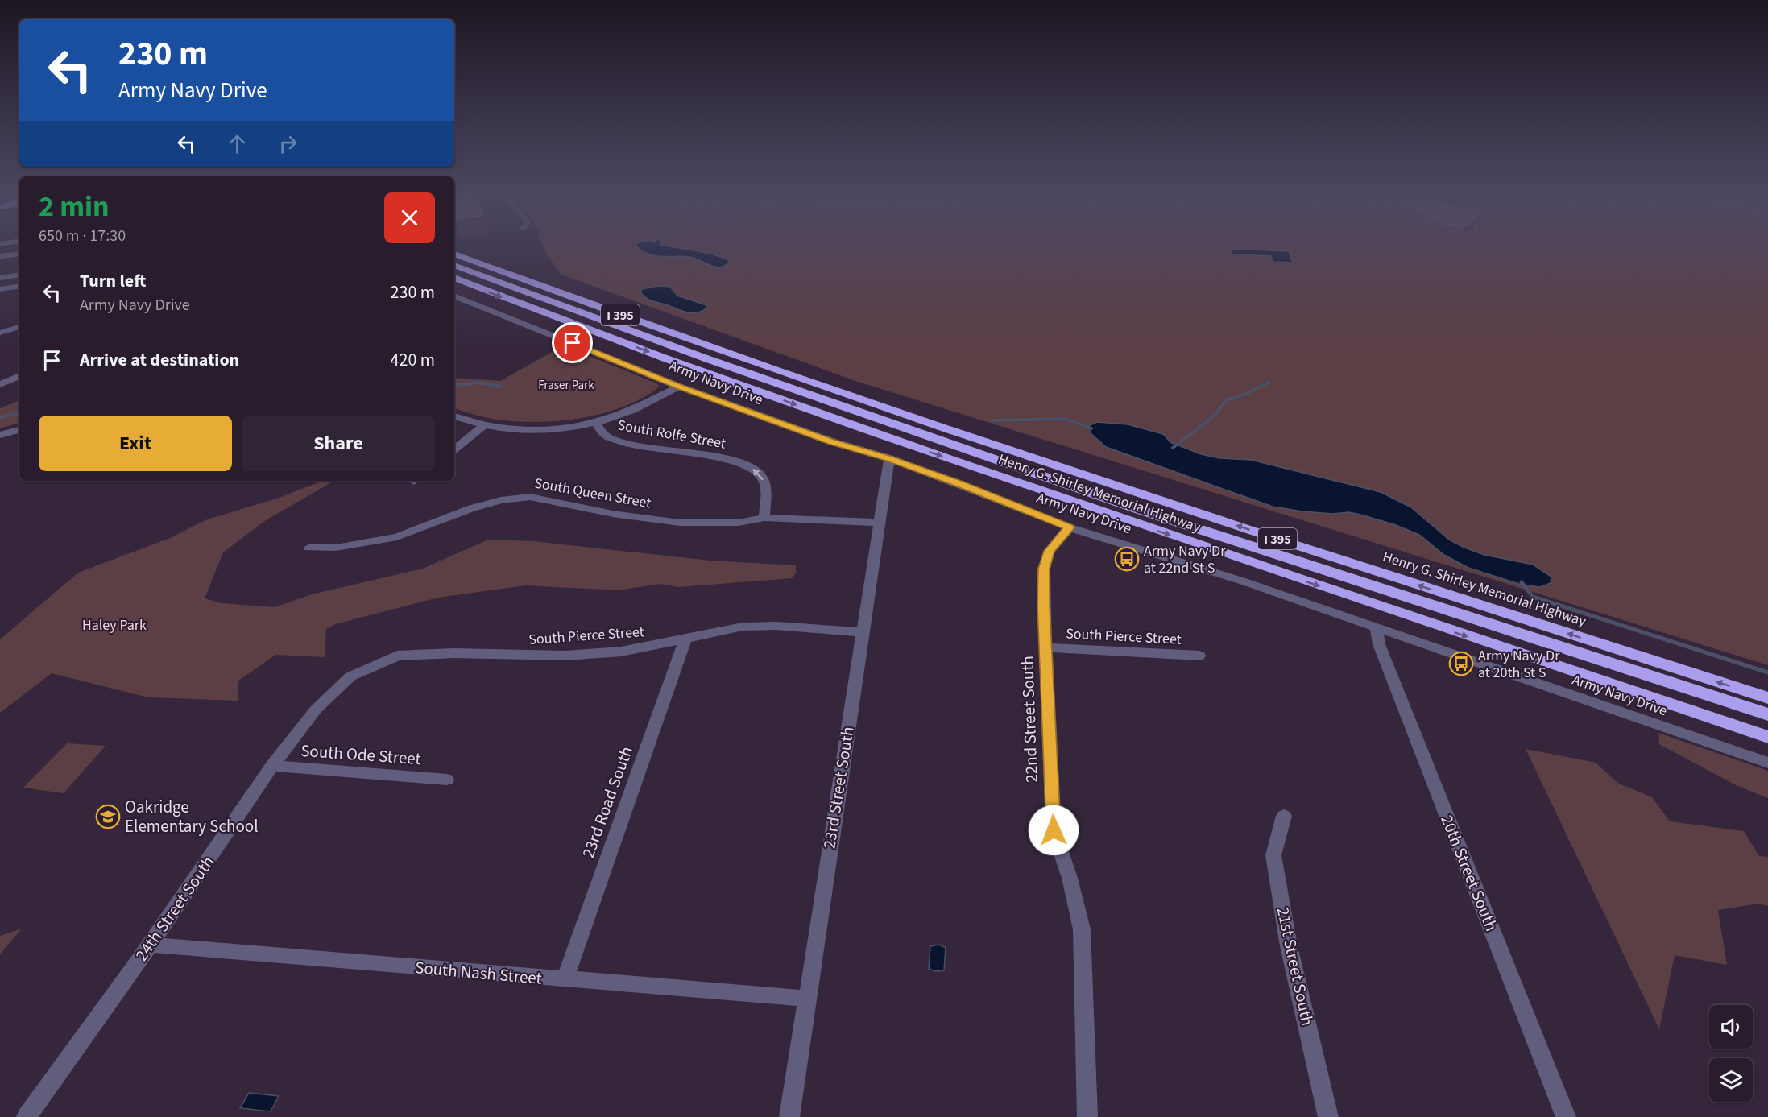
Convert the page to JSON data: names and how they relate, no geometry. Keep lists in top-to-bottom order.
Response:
{
  "streets": {
    "highway": ["I 395", "Henry G. Shirley Memorial Highway"],
    "street": [
      "Army Navy Drive",
      "South Rolfe Street",
      "South Queen Street",
      "South Pierce Street",
      "22nd Street South",
      "South Ode Street",
      "23rd Street South",
      "23rd Road South",
      "20th Street South",
      "24th Street South",
      "21st Street South",
      "South Nash Street"
    ]
  },
  "crossings": [
    ["Army Navy Drive", "22nd Street South"],
    ["Army Navy Drive", "23rd Street South"],
    ["Army Navy Drive", "20th Street South"],
    ["South Rolfe Street", "South Queen Street"],
    ["South Queen Street", "23rd Street South"],
    ["South Pierce Street", "22nd Street South"],
    ["South Pierce Street", "23rd Street South"],
    ["South Pierce Street", "23rd Road South"],
    ["South Pierce Street", "24th Street South"],
    ["South Ode Street", "24th Street South"],
    ["23rd Street South", "South Nash Street"],
    ["23rd Road South", "South Nash Street"],
    ["24th Street South", "South Nash Street"]
  ],
  "one_way": ["South Rolfe Street"],
  "parks": ["Fraser Park", "Haley Park"],
  "places": {
    "bus stop": ["Army Navy Dr at 22nd St S", "Army Navy Dr at 20th St S"],
    "school or university": ["Oakridge Elementary School"]
  },
  "page": {
    "turn": ["230 m", "Army Navy Drive"],
    "heading": ["2 min", "650 m · 17:30"],
    "list": [
      {
        "name": "Turn left",
        "note": "Army Navy Drive",
        "value": "230 m"
      },
      {
        "name": "Arrive at destination",
        "value": "420 m"
      }
    ],
    "buttons": ["Exit", "Share"]
  }
}
